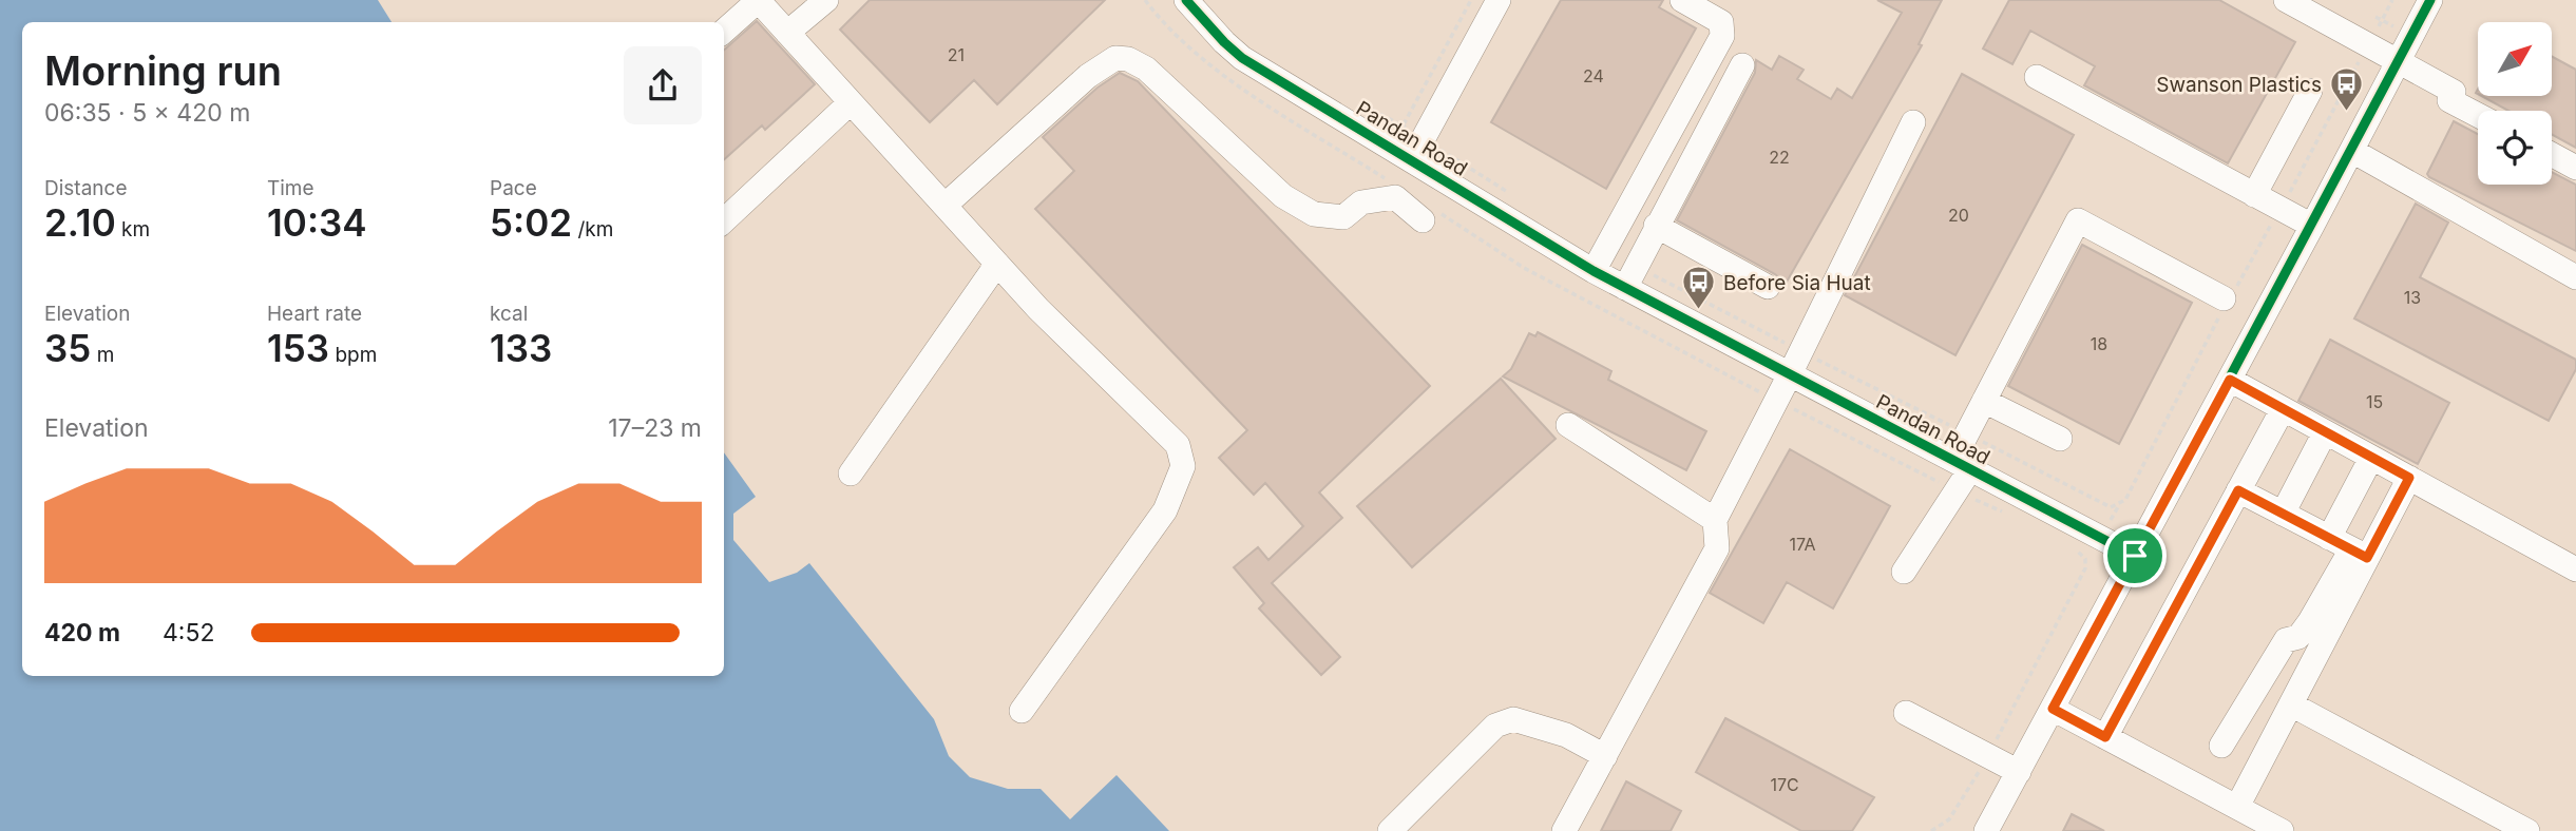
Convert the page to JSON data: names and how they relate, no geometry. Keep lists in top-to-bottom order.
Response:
{
  "streets": {
    "street": ["Pandan Road"]
  },
  "places": {
    "bus stop": ["Swanson Plastics", "Before Sia Huat"]
  },
  "house_numbers": [
    "21",
    "24",
    "22",
    "20",
    "13",
    "18",
    "15",
    "17A",
    "17C"
  ],
  "north": "top right",
  "page": {
    "heading": ["Morning run", "06:35 · 5 × 420 m"],
    "stats": [
      ["Distance", "2.10 km"],
      ["Time", "10:34"],
      ["Pace", "5:02 /km"],
      ["Elevation", "35 m"],
      ["Heart rate", "153 bpm"],
      ["kcal", "133"]
    ],
    "chart": ["Elevation", "17–23 m"],
    "list": [
      {
        "name": "420 m",
        "note": "4:52"
      }
    ]
  }
}
